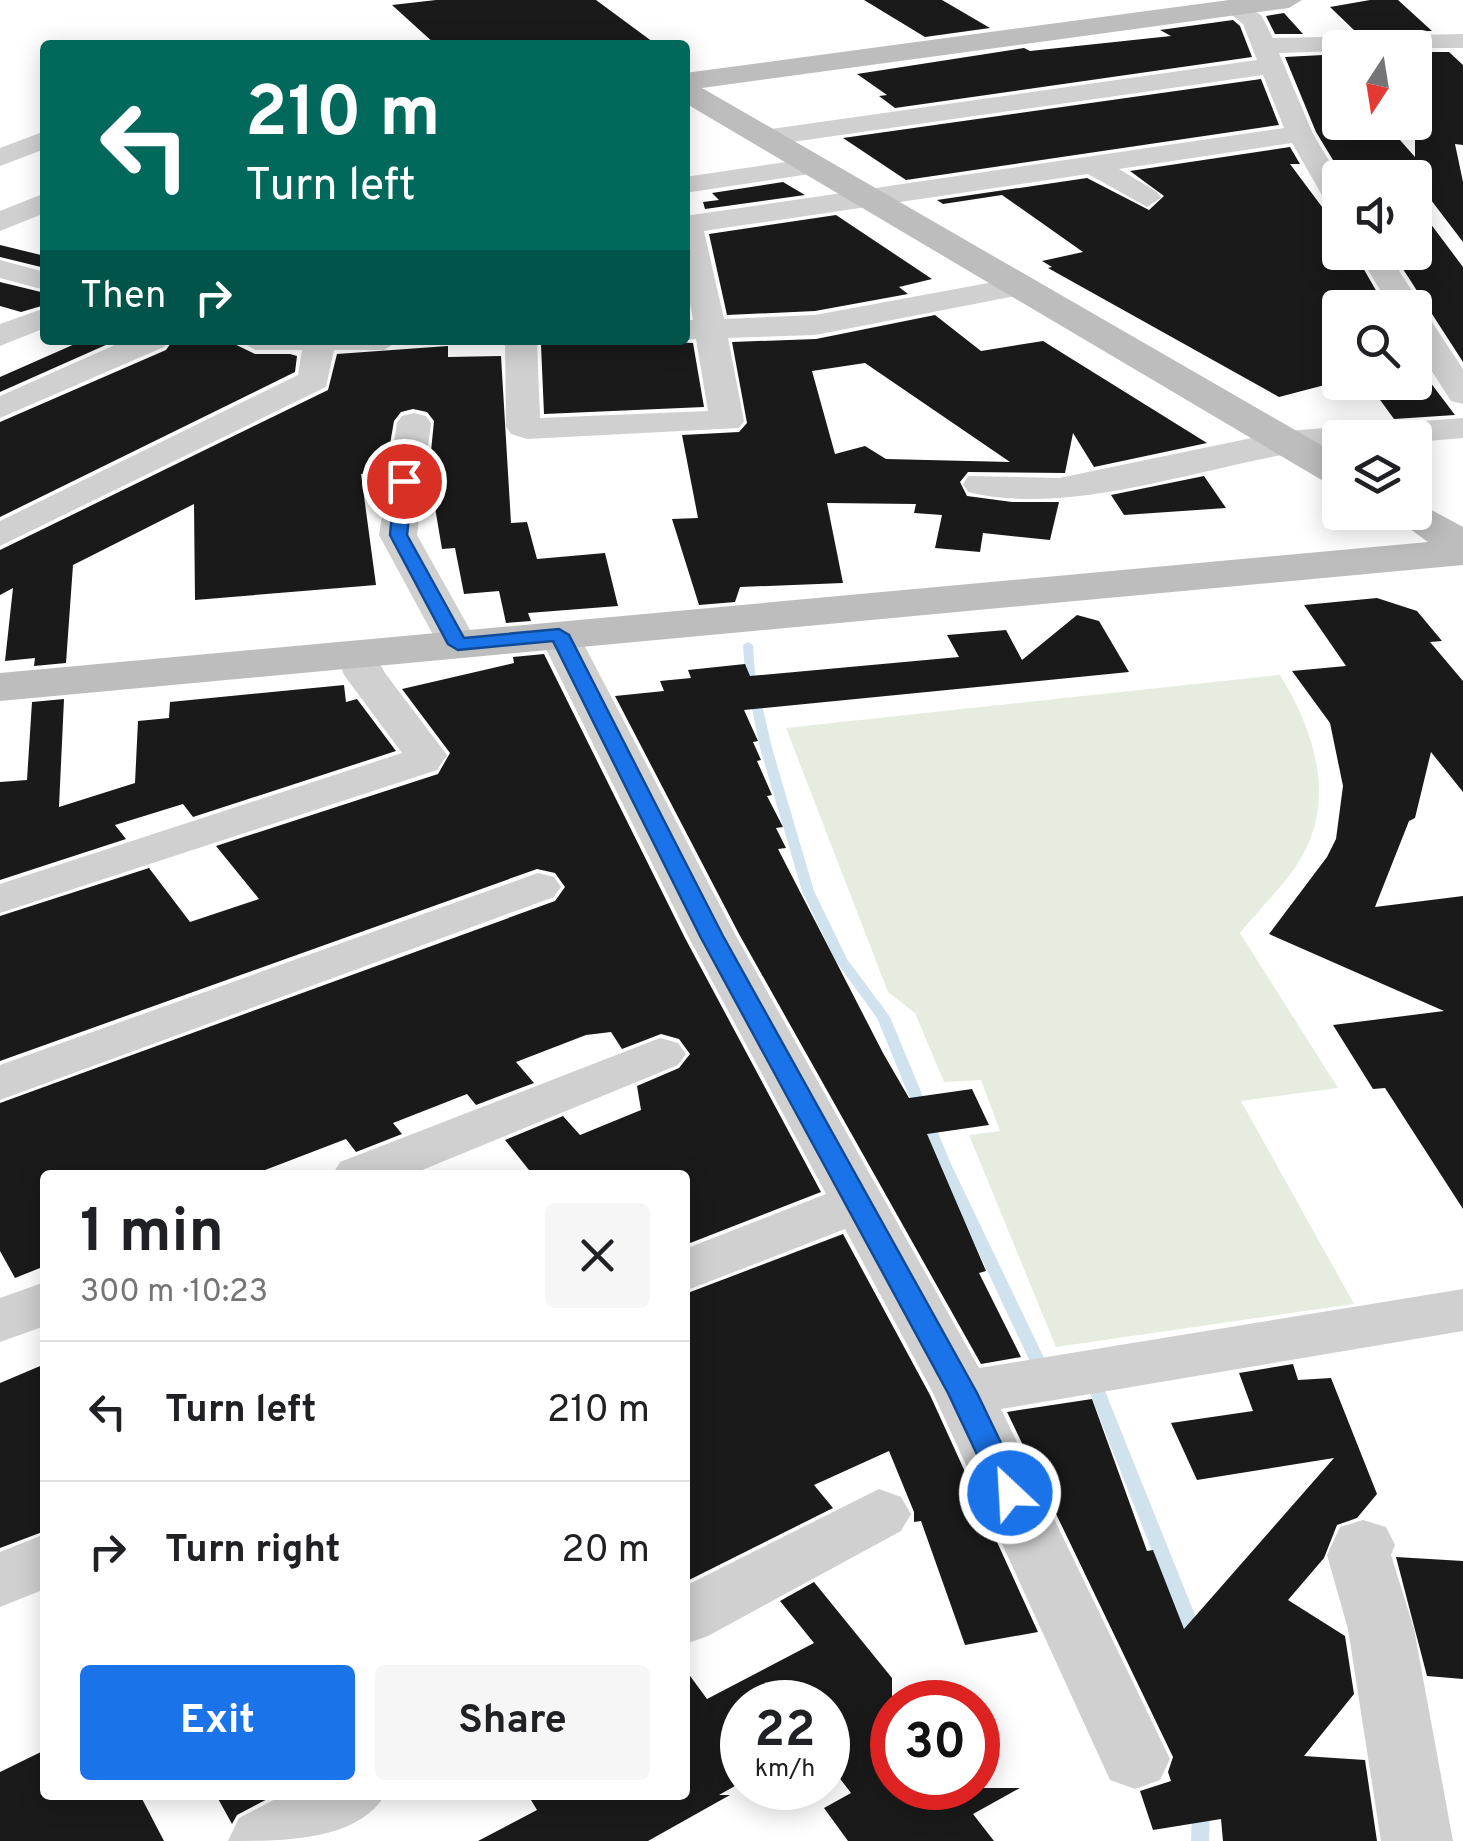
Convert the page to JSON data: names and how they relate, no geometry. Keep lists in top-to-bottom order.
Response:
{
  "north": "bottom",
  "page": {
    "turn": ["210 m", "Turn left"],
    "then": "Then",
    "heading": ["1 min", "300 m · 10:23"],
    "list": [
      {
        "name": "Turn left",
        "value": "210 m"
      },
      {
        "name": "Turn right",
        "value": "20 m"
      }
    ],
    "buttons": ["Exit", "Share"],
    "speed": "22 km/h",
    "limit": "30"
  }
}
